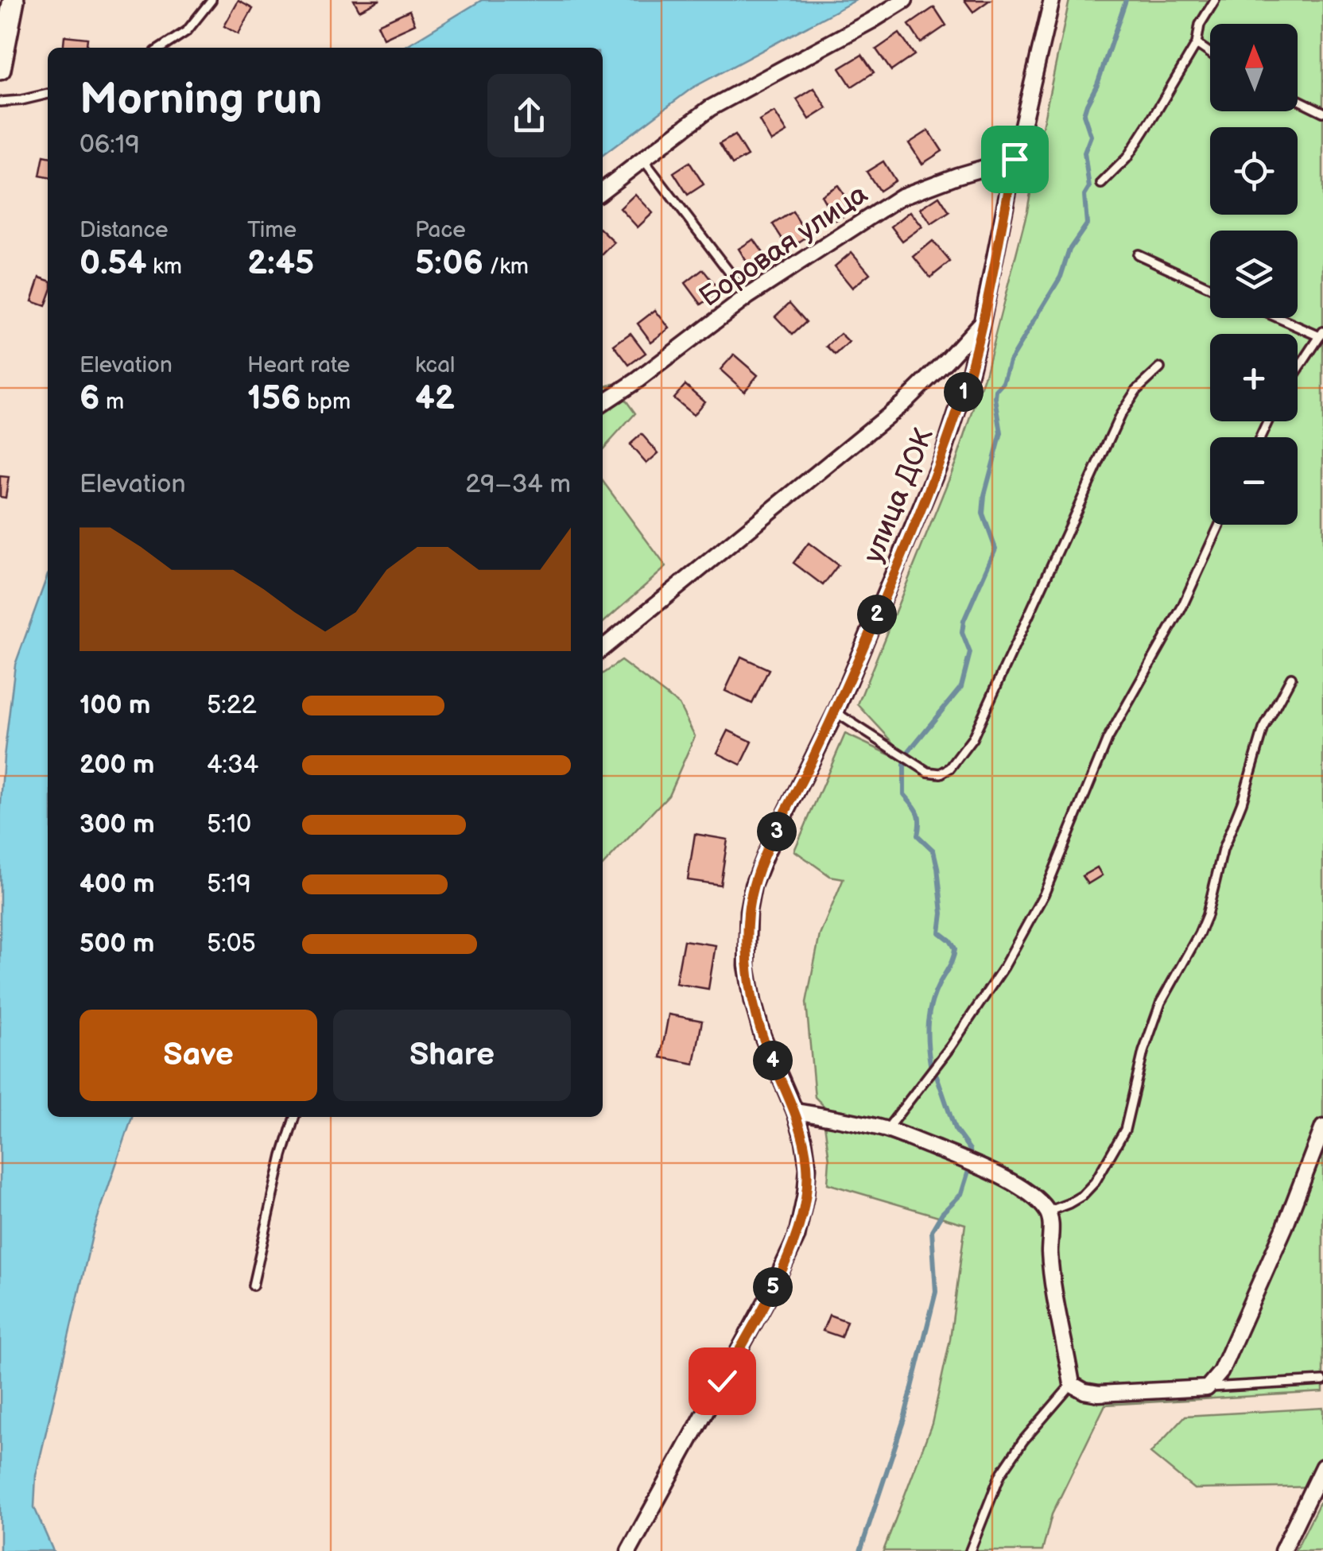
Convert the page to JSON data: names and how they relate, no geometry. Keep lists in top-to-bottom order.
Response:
{
  "streets": {
    "street": ["Боровая улица", "улица ДОК"]
  },
  "north": "top",
  "page": {
    "map_buttons": ["+", "−"],
    "heading": ["Morning run", "06:19"],
    "stats": [
      ["Distance", "0.54 km"],
      ["Time", "2:45"],
      ["Pace", "5:06 /km"],
      ["Elevation", "6 m"],
      ["Heart rate", "156 bpm"],
      ["kcal", "42"]
    ],
    "pins": [
      "1",
      "2",
      "3",
      "4",
      "5"
    ],
    "chart": ["Elevation", "29–34 m"],
    "list": [
      {
        "name": "100 m",
        "note": "5:22"
      },
      {
        "name": "200 m",
        "note": "4:34"
      },
      {
        "name": "300 m",
        "note": "5:10"
      },
      {
        "name": "400 m",
        "note": "5:19"
      },
      {
        "name": "500 m",
        "note": "5:05"
      }
    ],
    "buttons": ["Save", "Share"]
  }
}
